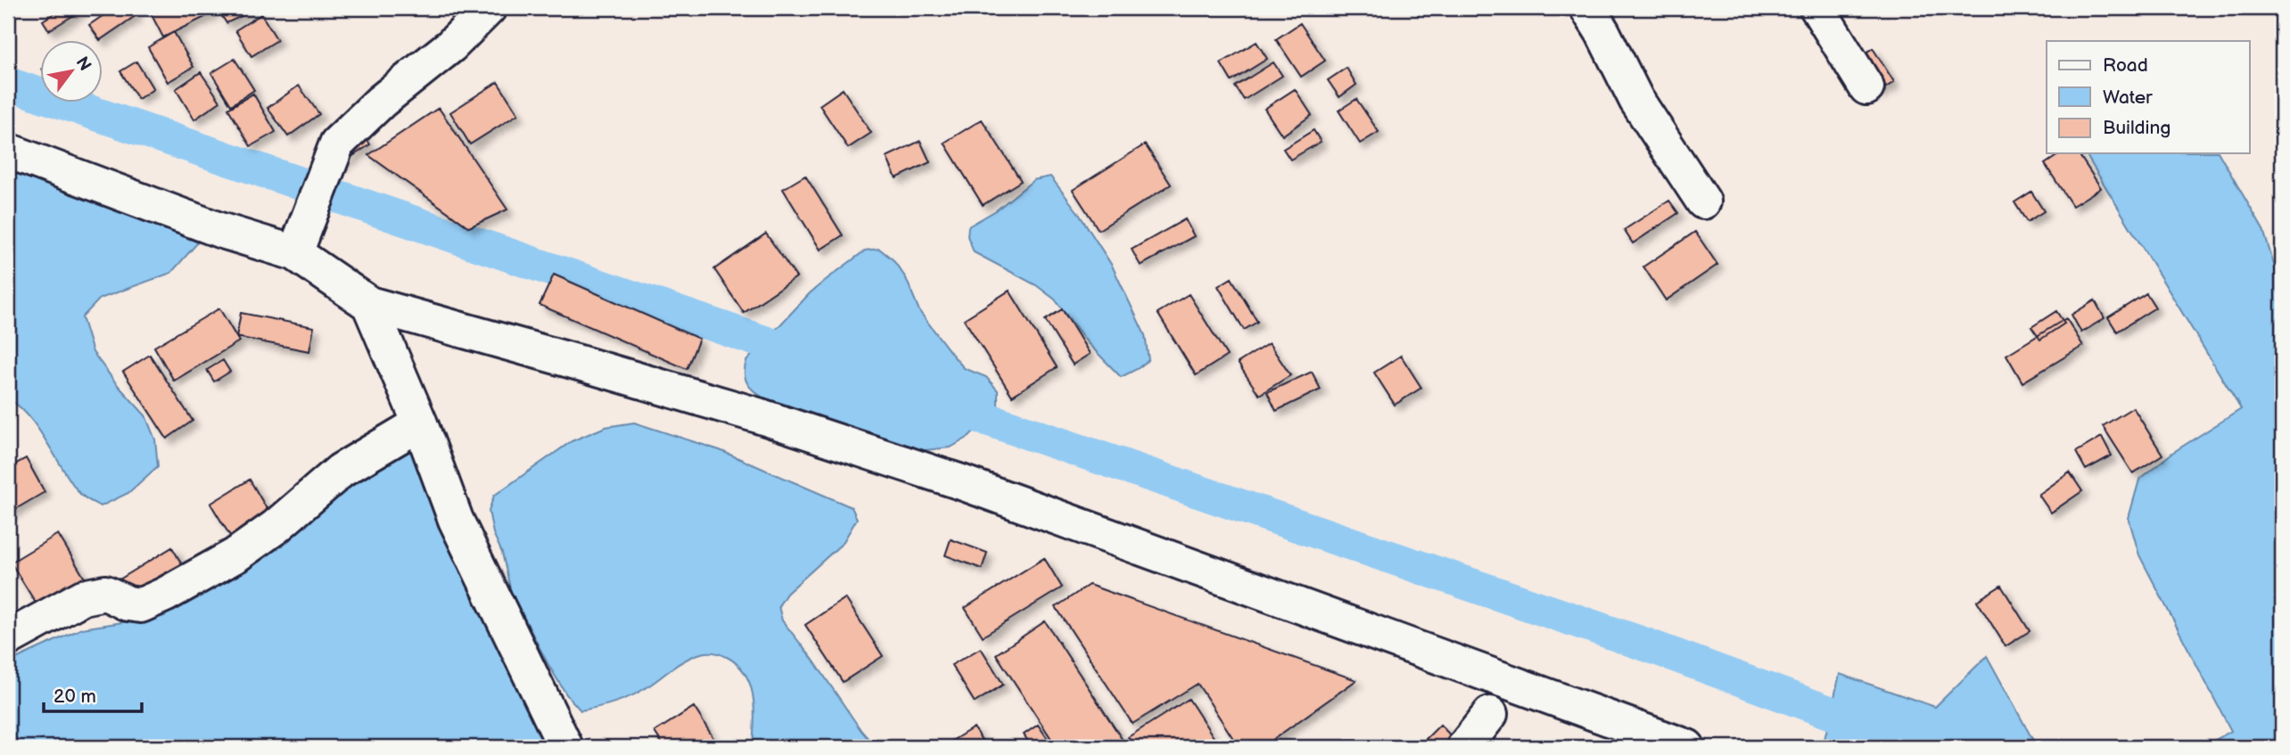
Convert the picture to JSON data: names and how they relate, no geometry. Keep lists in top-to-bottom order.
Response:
{
  "legend": ["Road", "Water", "Building"],
  "scale_bar": "20 m",
  "north": "top right"
}
